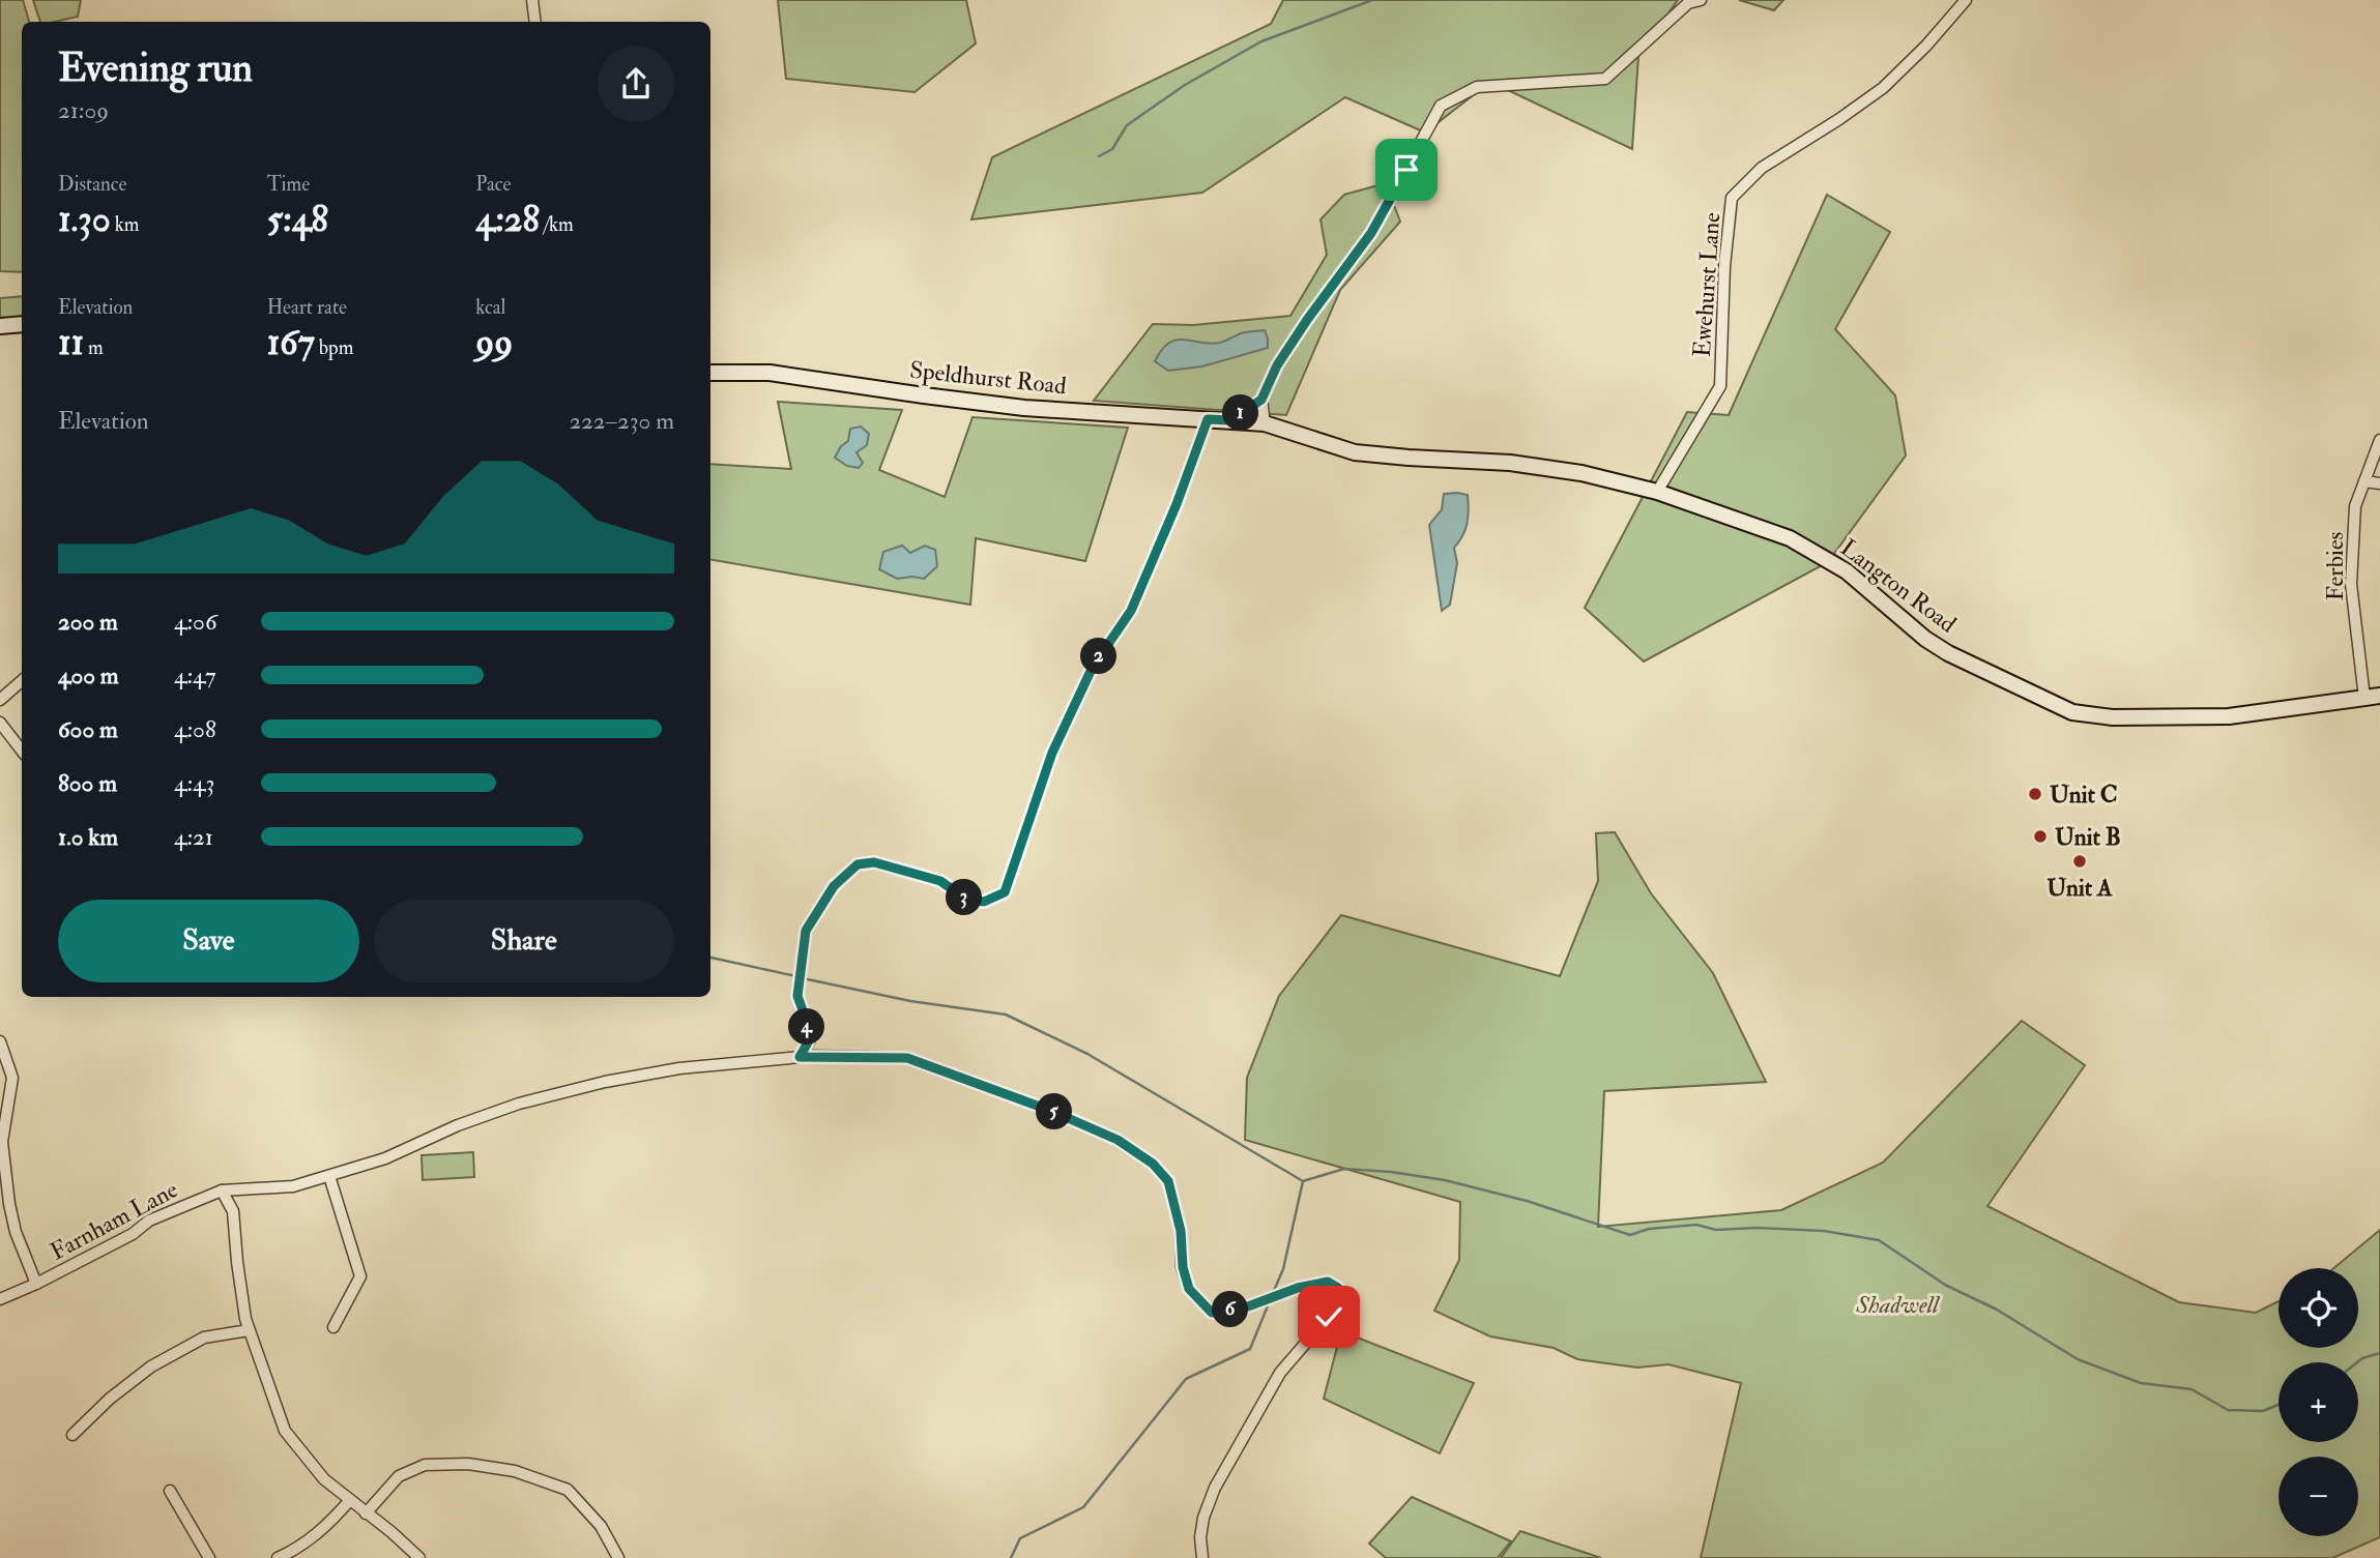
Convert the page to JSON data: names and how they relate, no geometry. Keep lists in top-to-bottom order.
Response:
{
  "streets": {
    "street": [
      "Ewehurst Lane",
      "Speldhurst Road",
      "Ferbies",
      "Langton Road",
      "Farnham Lane"
    ]
  },
  "crossings": [
    ["Ewehurst Lane", "Langton Road"],
    ["Speldhurst Road", "Langton Road"],
    ["Ferbies", "Langton Road"]
  ],
  "parks": ["Shadwell"],
  "places": ["Unit C", "Unit B", "Unit A"],
  "page": {
    "heading": ["Evening run", "21:09"],
    "stats": [
      ["Distance", "1.30 km"],
      ["Time", "5:48"],
      ["Pace", "4:28 /km"],
      ["Elevation", "11 m"],
      ["Heart rate", "167 bpm"],
      ["kcal", "99"]
    ],
    "chart": ["Elevation", "222–230 m"],
    "pins": [
      "1",
      "2",
      "3",
      "4",
      "5",
      "6"
    ],
    "list": [
      {
        "name": "200 m",
        "note": "4:06"
      },
      {
        "name": "400 m",
        "note": "4:47"
      },
      {
        "name": "600 m",
        "note": "4:08"
      },
      {
        "name": "800 m",
        "note": "4:43"
      },
      {
        "name": "1.0 km",
        "note": "4:21"
      }
    ],
    "buttons": ["Save", "Share"],
    "map_buttons": ["+", "−"]
  }
}
